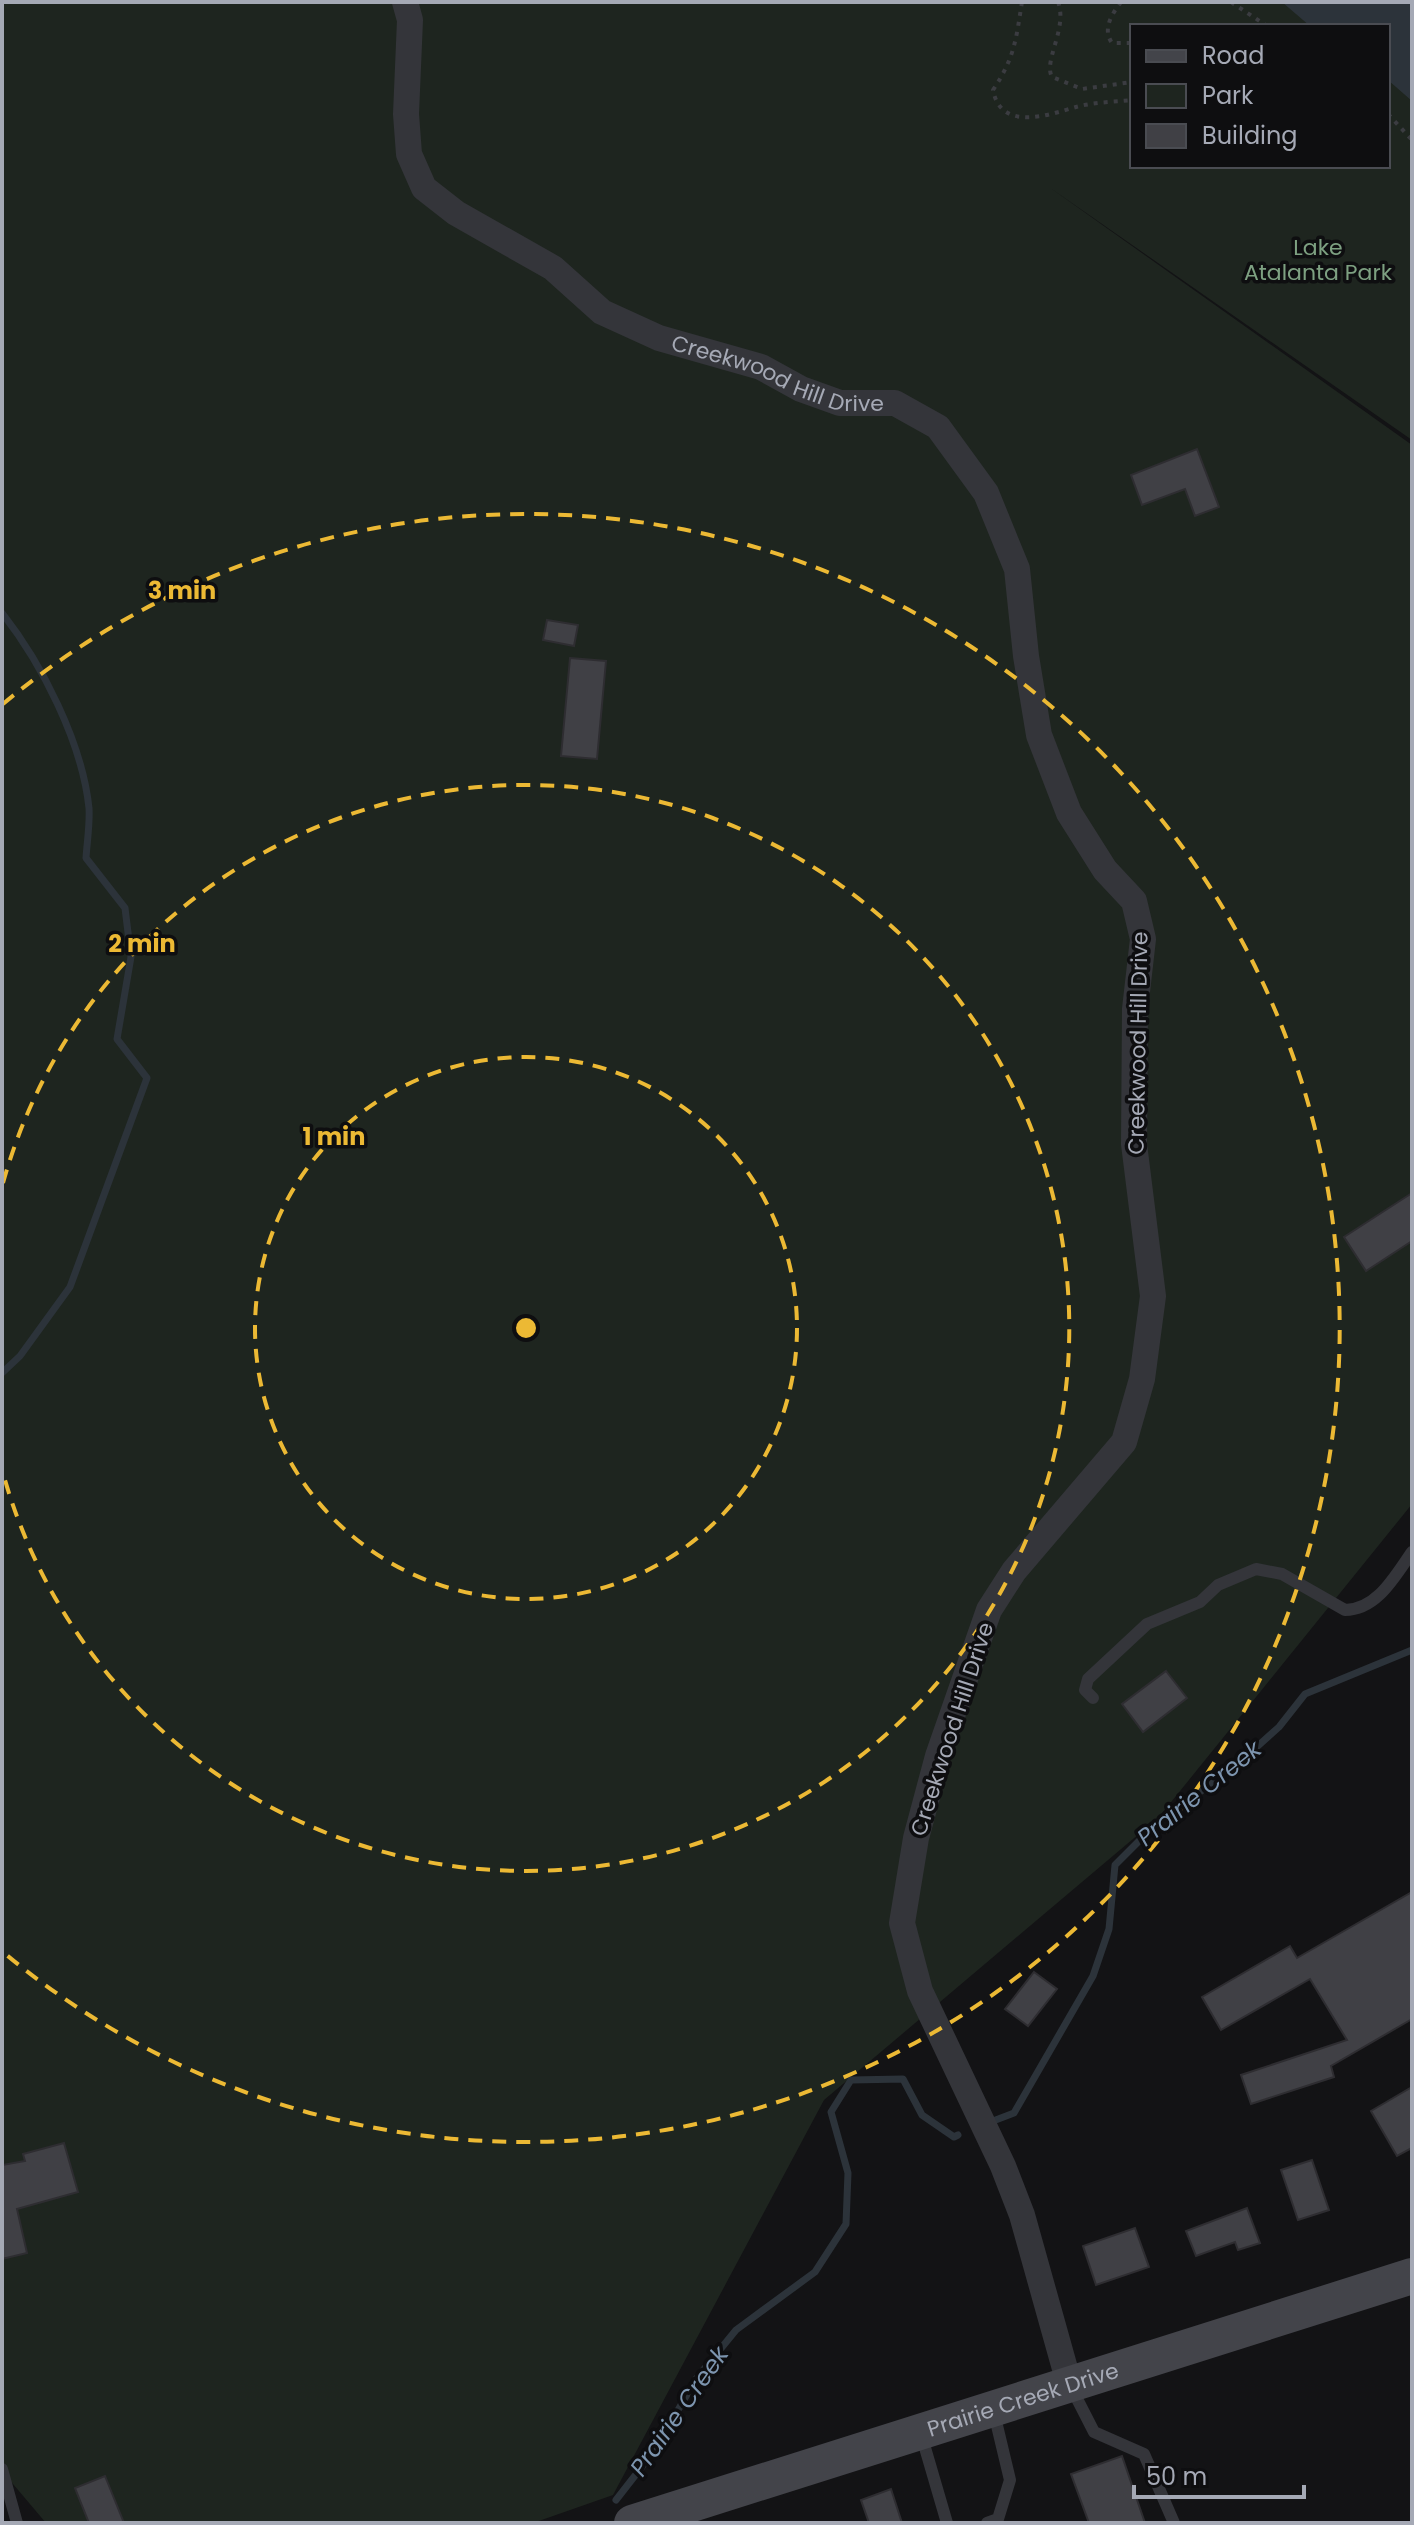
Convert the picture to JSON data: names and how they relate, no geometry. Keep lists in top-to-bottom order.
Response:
{
  "streets": {
    "main road": ["Prairie Creek Drive"],
    "street": ["Creekwood Hill Drive"]
  },
  "crossings": [
    ["Creekwood Hill Drive", "Prairie Creek Drive"]
  ],
  "water": ["Prairie Creek"],
  "parks": ["Lake Atalanta Park"],
  "legend": ["Road", "Park", "Building"],
  "scale_bar": "50 m",
  "rings": ["3 min", "2 min", "1 min"]
}
